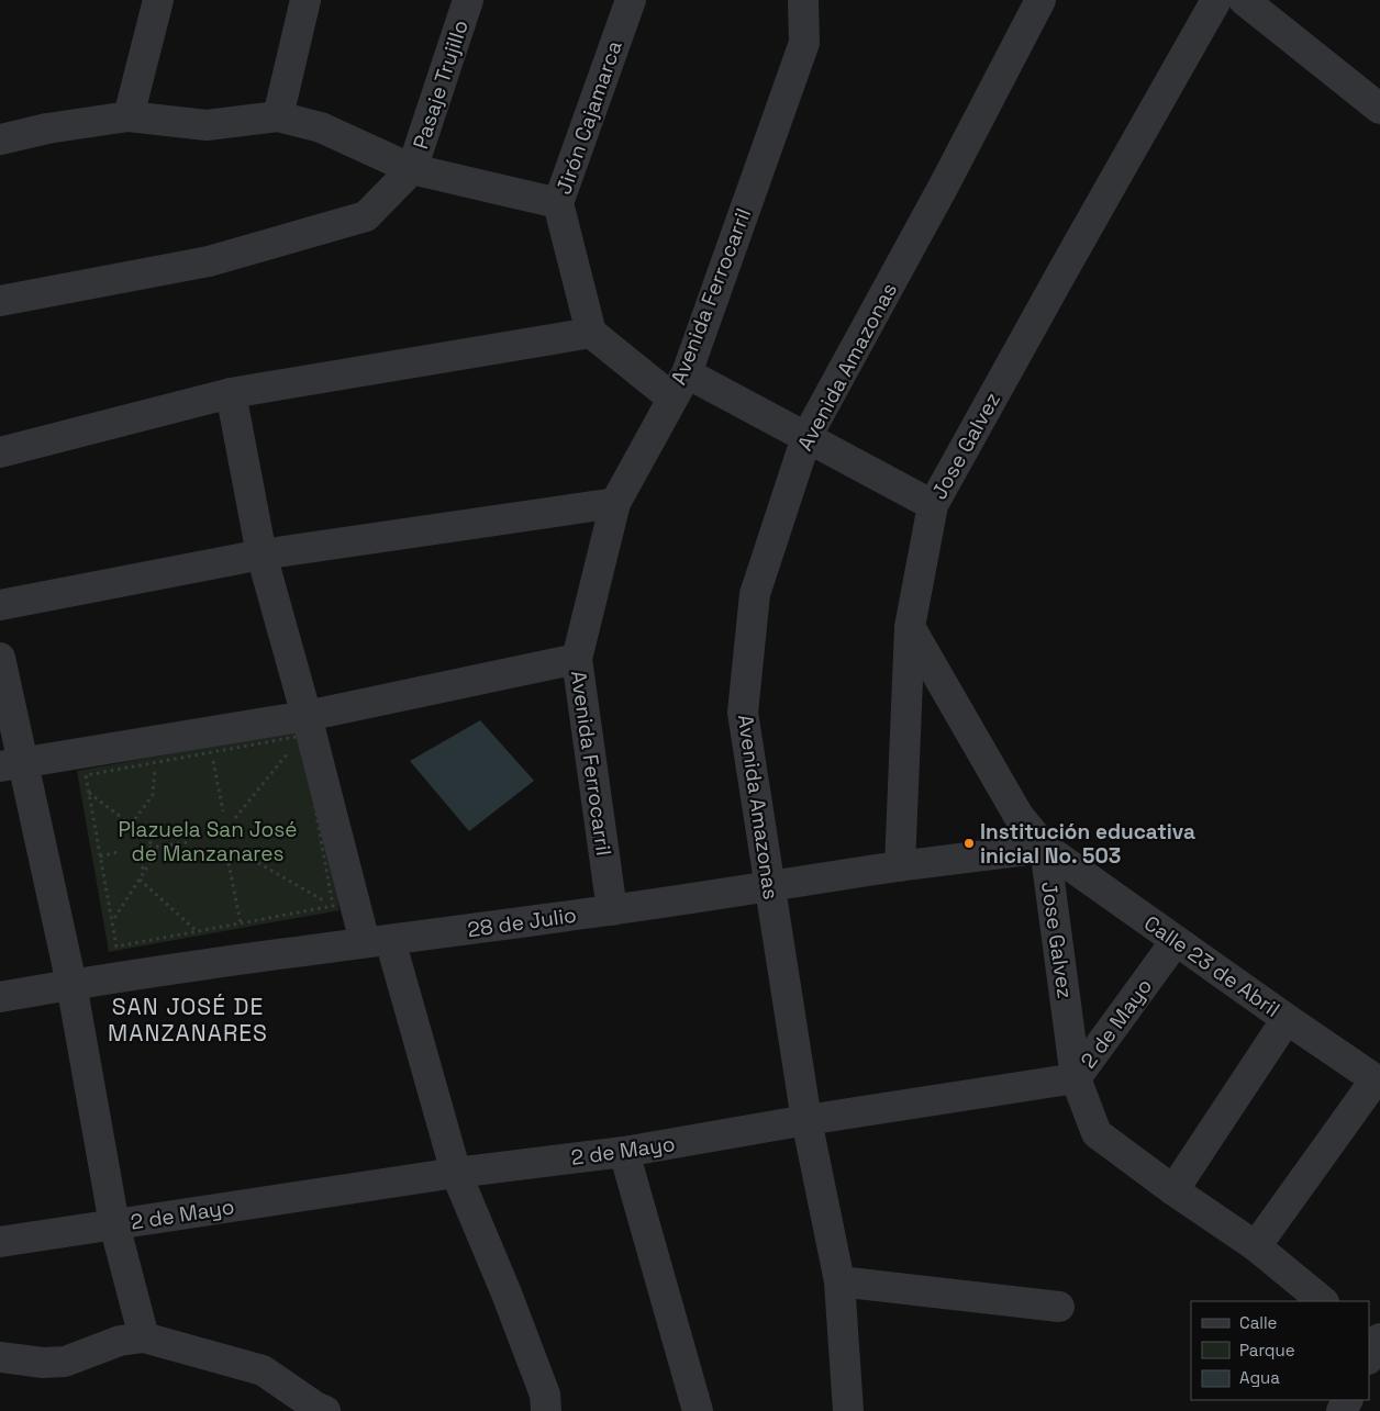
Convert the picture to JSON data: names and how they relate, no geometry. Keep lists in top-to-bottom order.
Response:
{
  "streets": {
    "street": [
      "Pasaje Trujillo",
      "Jirón Cajamarca",
      "Avenida Ferrocarril",
      "Avenida Amazonas",
      "Jose Galvez",
      "28 de Julio",
      "Calle 23 de Abril",
      "2 de Mayo"
    ]
  },
  "crossings": [
    ["Avenida Ferrocarril", "28 de Julio"],
    ["Avenida Amazonas", "28 de Julio"],
    ["Avenida Amazonas", "2 de Mayo"],
    ["Jose Galvez", "28 de Julio"],
    ["Jose Galvez", "Calle 23 de Abril"],
    ["Jose Galvez", "2 de Mayo"],
    ["28 de Julio", "Calle 23 de Abril"],
    ["Calle 23 de Abril", "2 de Mayo"]
  ],
  "districts": ["SAN JOSÉ DE MANZANARES"],
  "parks": ["Plazuela San José de Manzanares"],
  "places": ["Institución educativa inicial No. 503"],
  "legend": ["Calle", "Parque", "Agua"]
}
